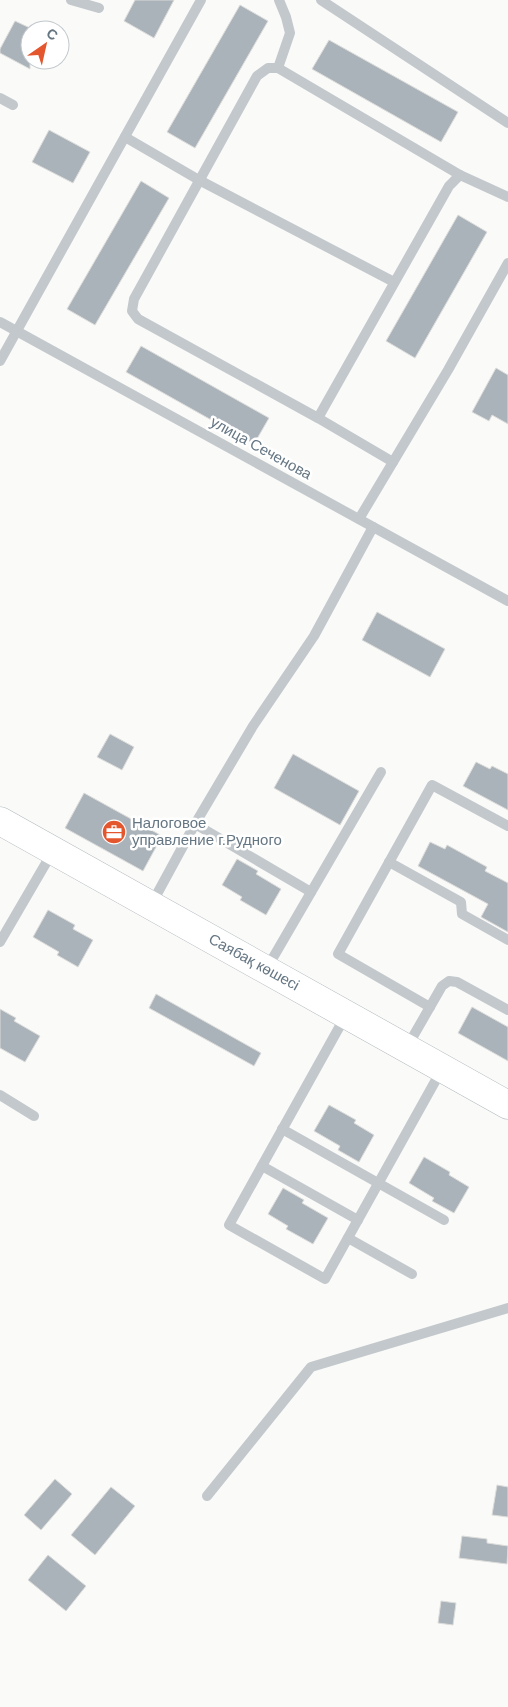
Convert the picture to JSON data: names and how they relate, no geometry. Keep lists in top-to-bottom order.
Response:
{
  "streets": {
    "street": ["Саябақ көшесі"],
    "lane": ["улица Сеченова"]
  },
  "places": {
    "office": ["Налоговое управление г.Рудного"]
  },
  "north": "top right"
}
